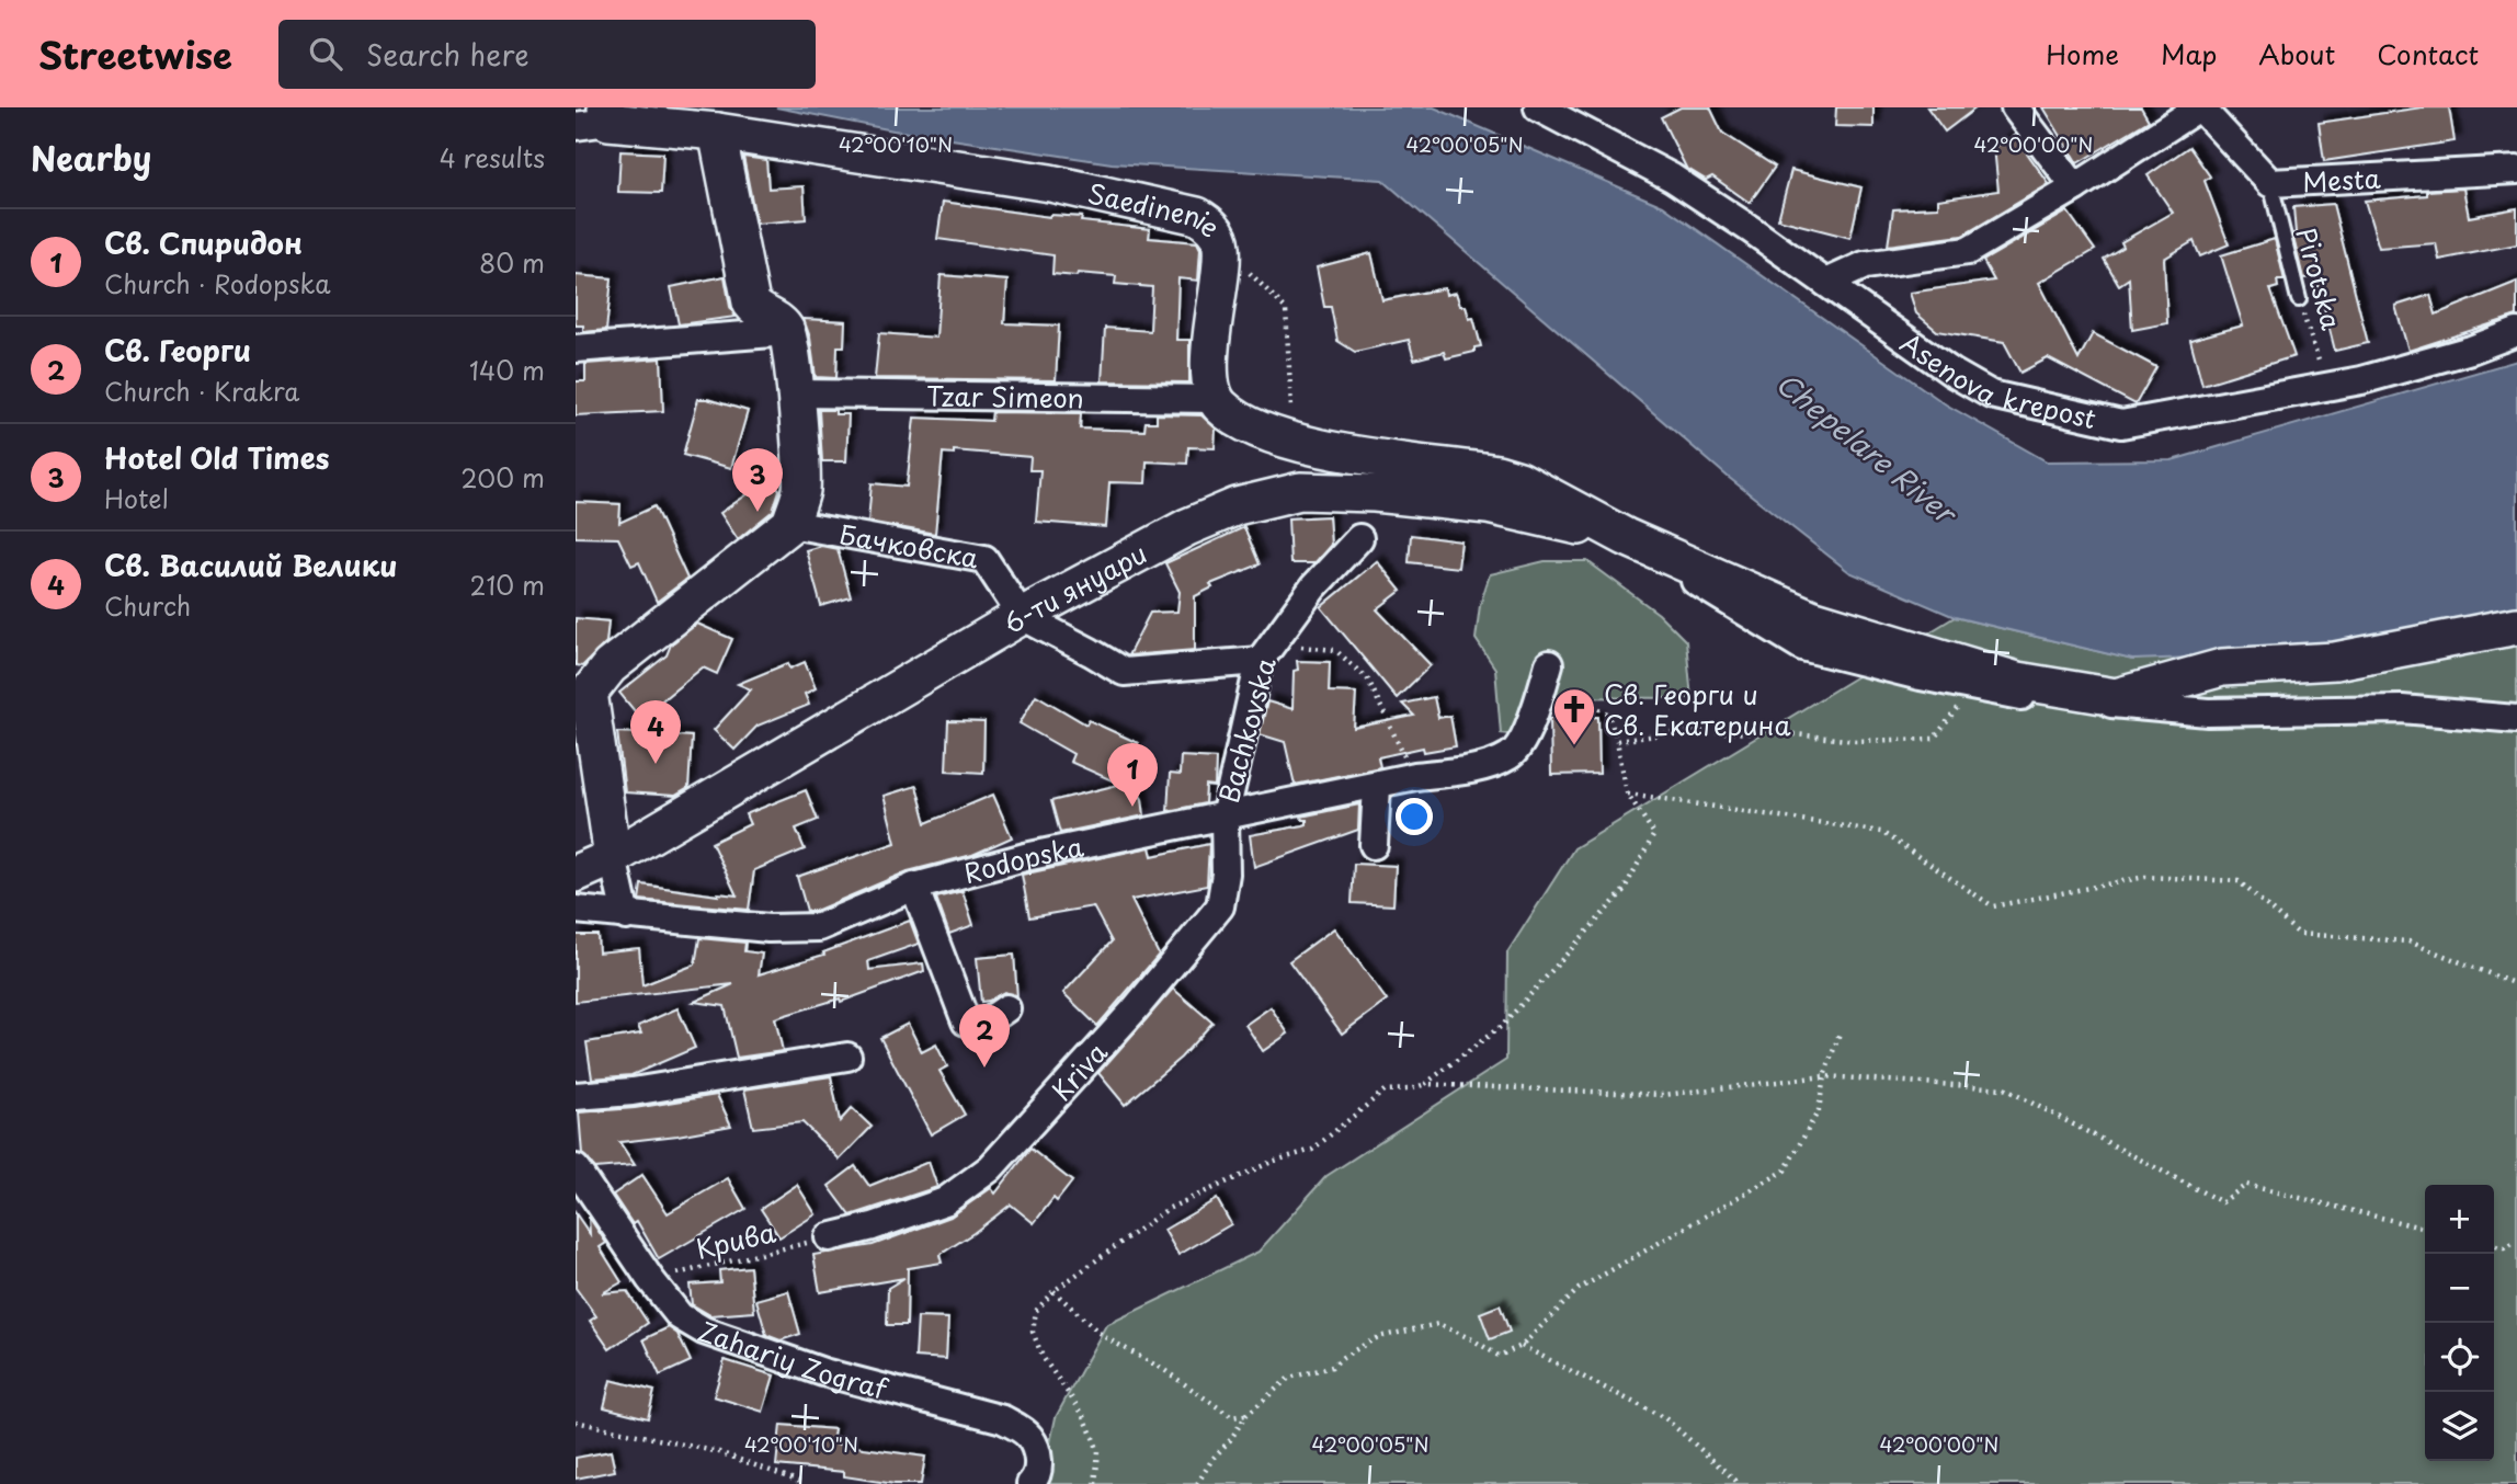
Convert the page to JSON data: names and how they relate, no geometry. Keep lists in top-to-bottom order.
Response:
{
  "streets": {
    "street": [
      "Mesta",
      "Saedinenie",
      "Asenova krepost",
      "Tzar Simeon",
      "Бачковска",
      "6-ти януари",
      "Bachkovska",
      "Rodopska",
      "Kriva",
      "Zahariy Zograf"
    ],
    "lane": ["Pirotska"],
    "path": ["Крива"]
  },
  "crossings": [
    ["Mesta", "Pirotska"],
    ["Saedinenie", "Tzar Simeon"],
    ["Pirotska", "Asenova krepost"],
    ["Бачковска", "6-ти януари"],
    ["Бачковска", "Bachkovska"],
    ["Bachkovska", "Rodopska"],
    ["Bachkovska", "Kriva"],
    ["Rodopska", "Kriva"],
    ["Kriva", "Крива"],
    ["Крива", "Zahariy Zograf"]
  ],
  "water": ["Chepelare River"],
  "places": {
    "church": ["Св. Георги и Св. Екатерина"]
  },
  "page": {
    "header": "Streetwise",
    "search": "Search here",
    "nav": [
      "Home",
      "Map",
      "About",
      "Contact"
    ],
    "heading": ["Nearby", "4 results"],
    "list": [
      {
        "mark": "1",
        "name": "Св. Спиридон",
        "note": "Church · Rodopska",
        "value": "80 m"
      },
      {
        "mark": "2",
        "name": "Св. Георги",
        "note": "Church · Krakra",
        "value": "140 m"
      },
      {
        "mark": "3",
        "name": "Hotel Old Times",
        "note": "Hotel",
        "value": "200 m"
      },
      {
        "mark": "4",
        "name": "Св. Василий Велики",
        "note": "Church",
        "value": "210 m"
      }
    ],
    "pins": [
      "3",
      "4",
      "1",
      "2"
    ],
    "map_buttons": ["+", "−"]
  },
  "coordinates": ["42°00'10\"N", "42°00'05\"N", "42°00'00\"N"]
}
